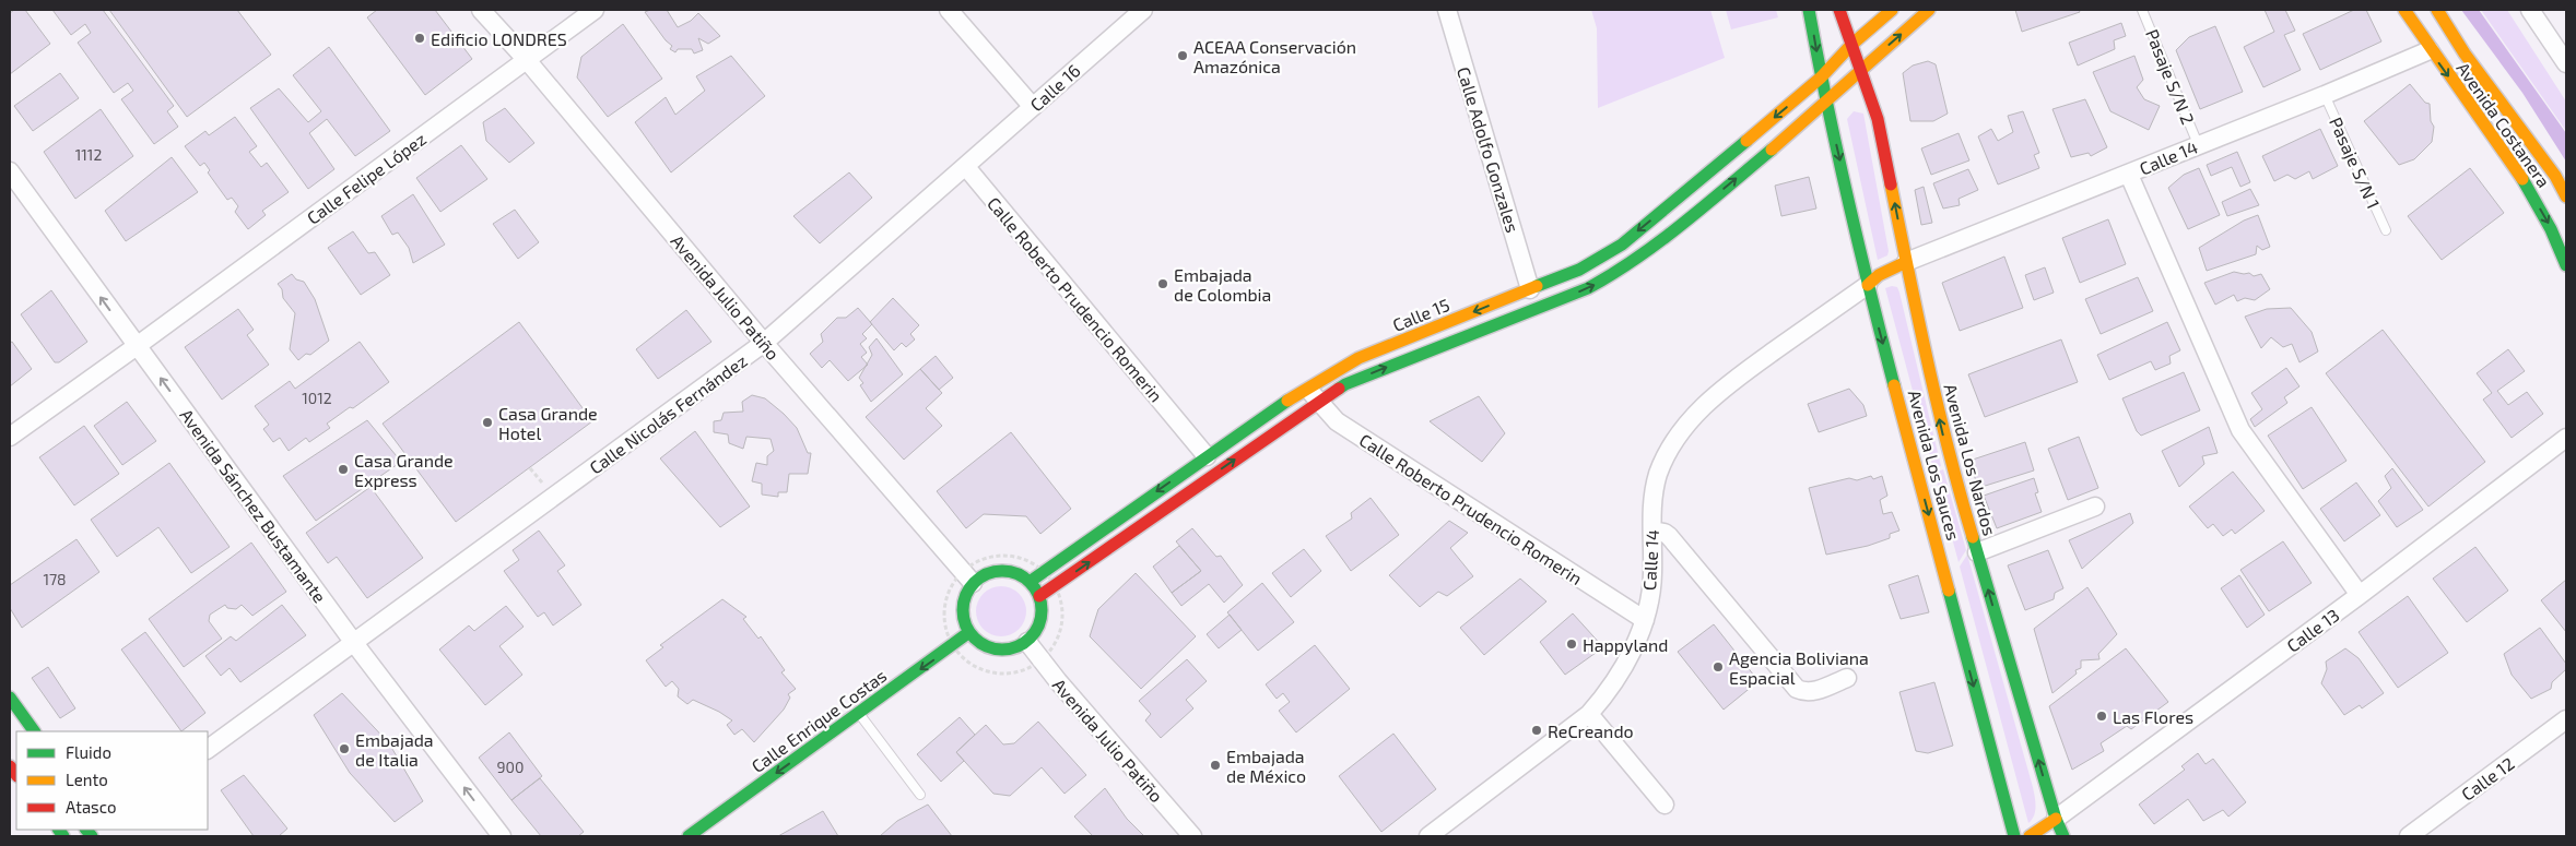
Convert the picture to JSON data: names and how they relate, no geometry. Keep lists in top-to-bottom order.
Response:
{
  "streets": {
    "street": [
      "Calle 16",
      "Avenida Costanera",
      "Calle Adolfo Gonzales",
      "Calle 14",
      "Calle Felipe López",
      "Avenida Julio Patiño",
      "Calle Roberto Prudencio Romerin",
      "Calle 15",
      "Calle Nicolás Fernández",
      "Avenida Los Nardos",
      "Avenida Los Sauces",
      "Avenida Sánchez Bustamante",
      "Calle 13",
      "Calle Enrique Costas",
      "Calle 12"
    ],
    "lane": ["Pasaje S/N 2", "Pasaje S/N 1"]
  },
  "crossings": [
    ["Pasaje S/N 2", "Calle 14"],
    ["Calle 16", "Calle Roberto Prudencio Romerin"],
    ["Calle 16", "Calle Nicolás Fernández"],
    ["Avenida Costanera", "Calle 14"],
    ["Calle Adolfo Gonzales", "Calle 15"],
    ["Calle 14", "Pasaje S/N 1"],
    ["Calle 14", "Calle Roberto Prudencio Romerin"],
    ["Calle 14", "Avenida Los Nardos"],
    ["Calle 14", "Avenida Los Sauces"],
    ["Calle Felipe López", "Avenida Julio Patiño"],
    ["Calle Felipe López", "Avenida Sánchez Bustamante"],
    ["Avenida Julio Patiño", "Calle 15"],
    ["Avenida Julio Patiño", "Calle Nicolás Fernández"],
    ["Avenida Julio Patiño", "Calle Enrique Costas"],
    ["Calle Roberto Prudencio Romerin", "Calle 15"],
    ["Calle Roberto Prudencio Romerin", "Calle Nicolás Fernández"],
    ["Calle 15", "Avenida Los Nardos"],
    ["Calle 15", "Avenida Los Sauces"],
    ["Calle 15", "Calle Enrique Costas"],
    ["Calle Nicolás Fernández", "Avenida Sánchez Bustamante"],
    ["Avenida Los Nardos", "Calle 13"]
  ],
  "one_way": [
    "Avenida Los Nardos",
    "Avenida Los Sauces",
    "Avenida Sánchez Bustamante",
    "Calle Enrique Costas"
  ],
  "places": [
    "Edificio LONDRES",
    "ACEAA Conservación Amazónica",
    "Embajada de Colombia",
    "Casa Grande Hotel",
    "Casa Grande Express",
    "Happyland",
    "Agencia Boliviana Espacial",
    "Las Flores",
    "ReCreando",
    "Embajada de Italia",
    "Embajada de México"
  ],
  "house_numbers": [
    "1112",
    "1012",
    "178",
    "900"
  ],
  "legend": ["Fluido", "Lento", "Atasco"]
}
